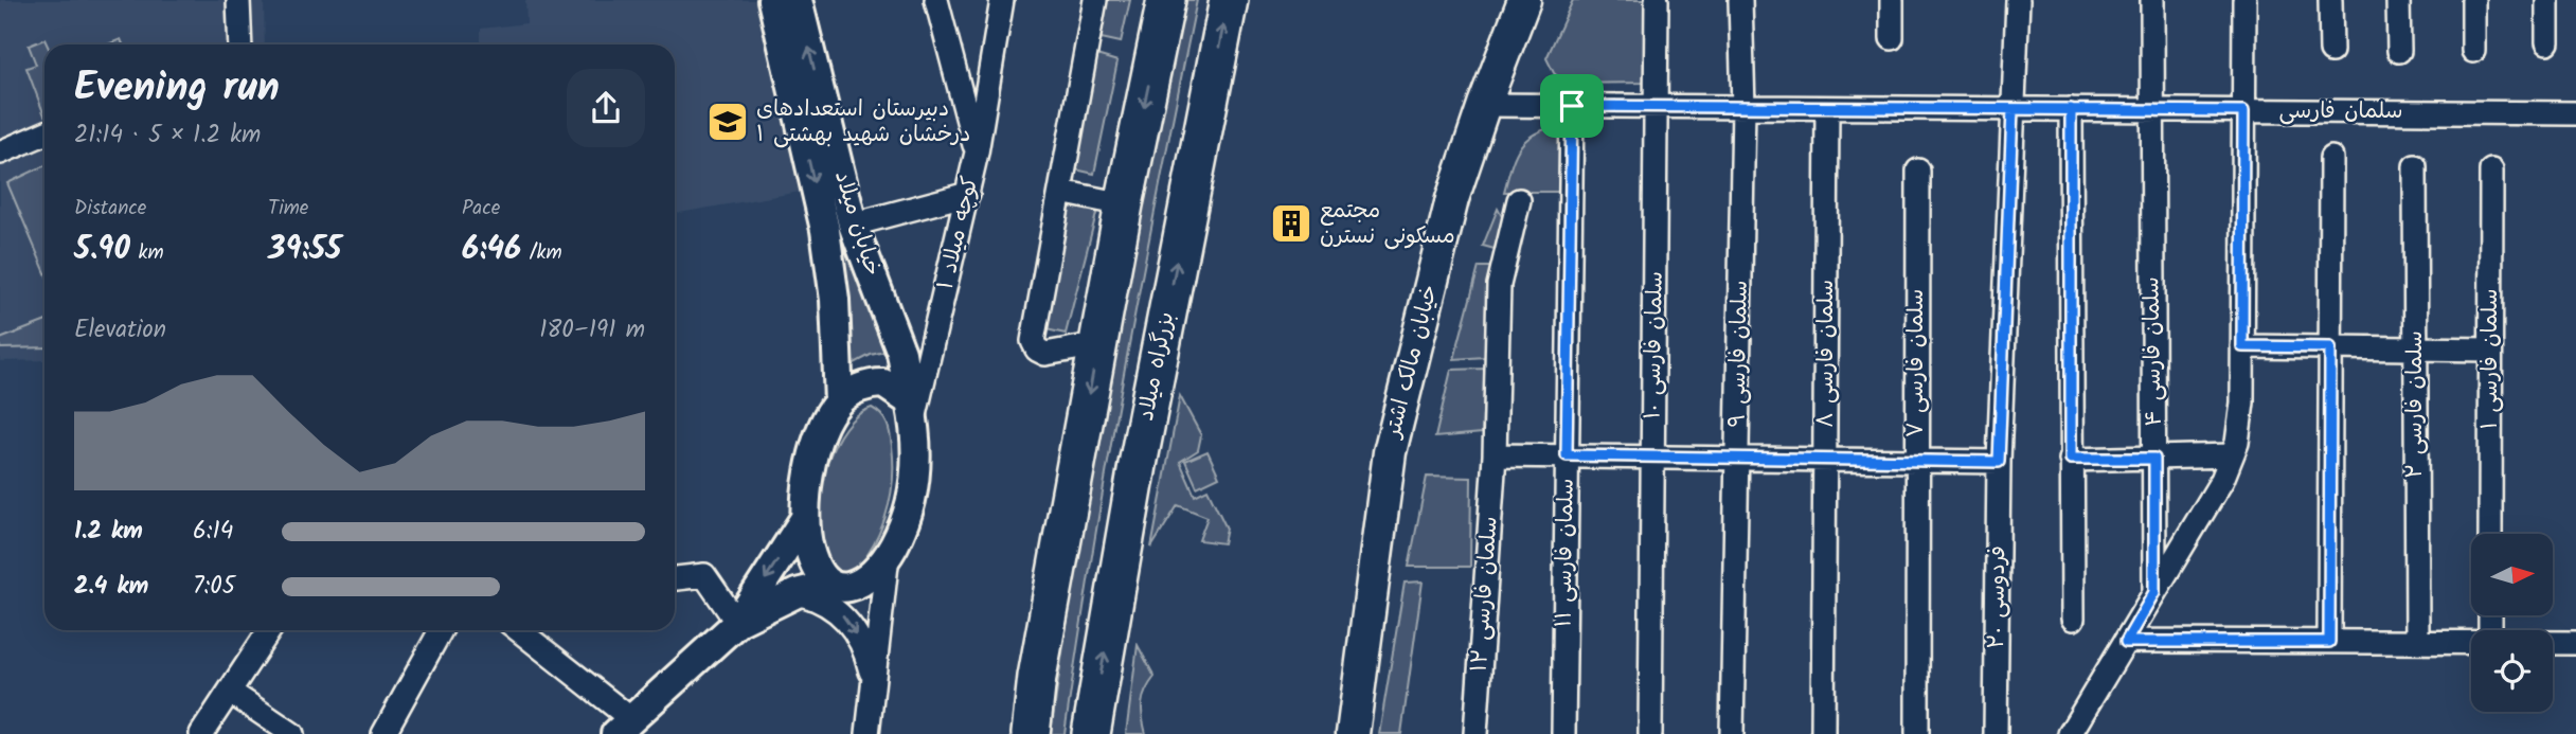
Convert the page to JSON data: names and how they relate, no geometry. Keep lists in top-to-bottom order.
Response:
{
  "streets": {
    "highway": ["بزرگراه میلاد"],
    "main road": ["خیابان مالک اشتر"],
    "street": [
      "سلمان فارسی",
      "خیابان میلاد",
      "کوچه میلاد ۱",
      "سلمان فارسی ۱۰",
      "سلمان فارسی ۴",
      "سلمان فارسی ۹",
      "سلمان فارسی ۸",
      "سلمان فارسی ۱",
      "سلمان فارسی ۷",
      "سلمان فارسی ۲",
      "سلمان فارسی ۱۱",
      "سلمان فارسی ۱۲",
      "فردوسی ۲۰"
    ]
  },
  "crossings": [
    ["سلمان فارسی", "سلمان فارسی ۱۰"],
    ["سلمان فارسی", "سلمان فارسی ۴"],
    ["سلمان فارسی", "سلمان فارسی ۹"],
    ["سلمان فارسی", "سلمان فارسی ۸"],
    ["سلمان فارسی", "خیابان مالک اشتر"],
    ["سلمان فارسی", "سلمان فارسی ۱۱"],
    ["سلمان فارسی", "فردوسی ۲۰"],
    ["خیابان میلاد", "کوچه میلاد ۱"]
  ],
  "places": {
    "school or university": ["دبیرستان استعدادهای درخشان شهید بهشتی ۱"],
    "building": ["مجتمع مسکونی نسترن"]
  },
  "north": "right",
  "page": {
    "heading": ["Evening run", "21:14 · 5 × 1.2 km"],
    "stats": [
      ["Distance", "5.90 km"],
      ["Time", "39:55"],
      ["Pace", "6:46 /km"]
    ],
    "chart": ["Elevation", "180–191 m"],
    "list": [
      {
        "name": "1.2 km",
        "note": "6:14"
      },
      {
        "name": "2.4 km",
        "note": "7:05"
      }
    ]
  }
}
